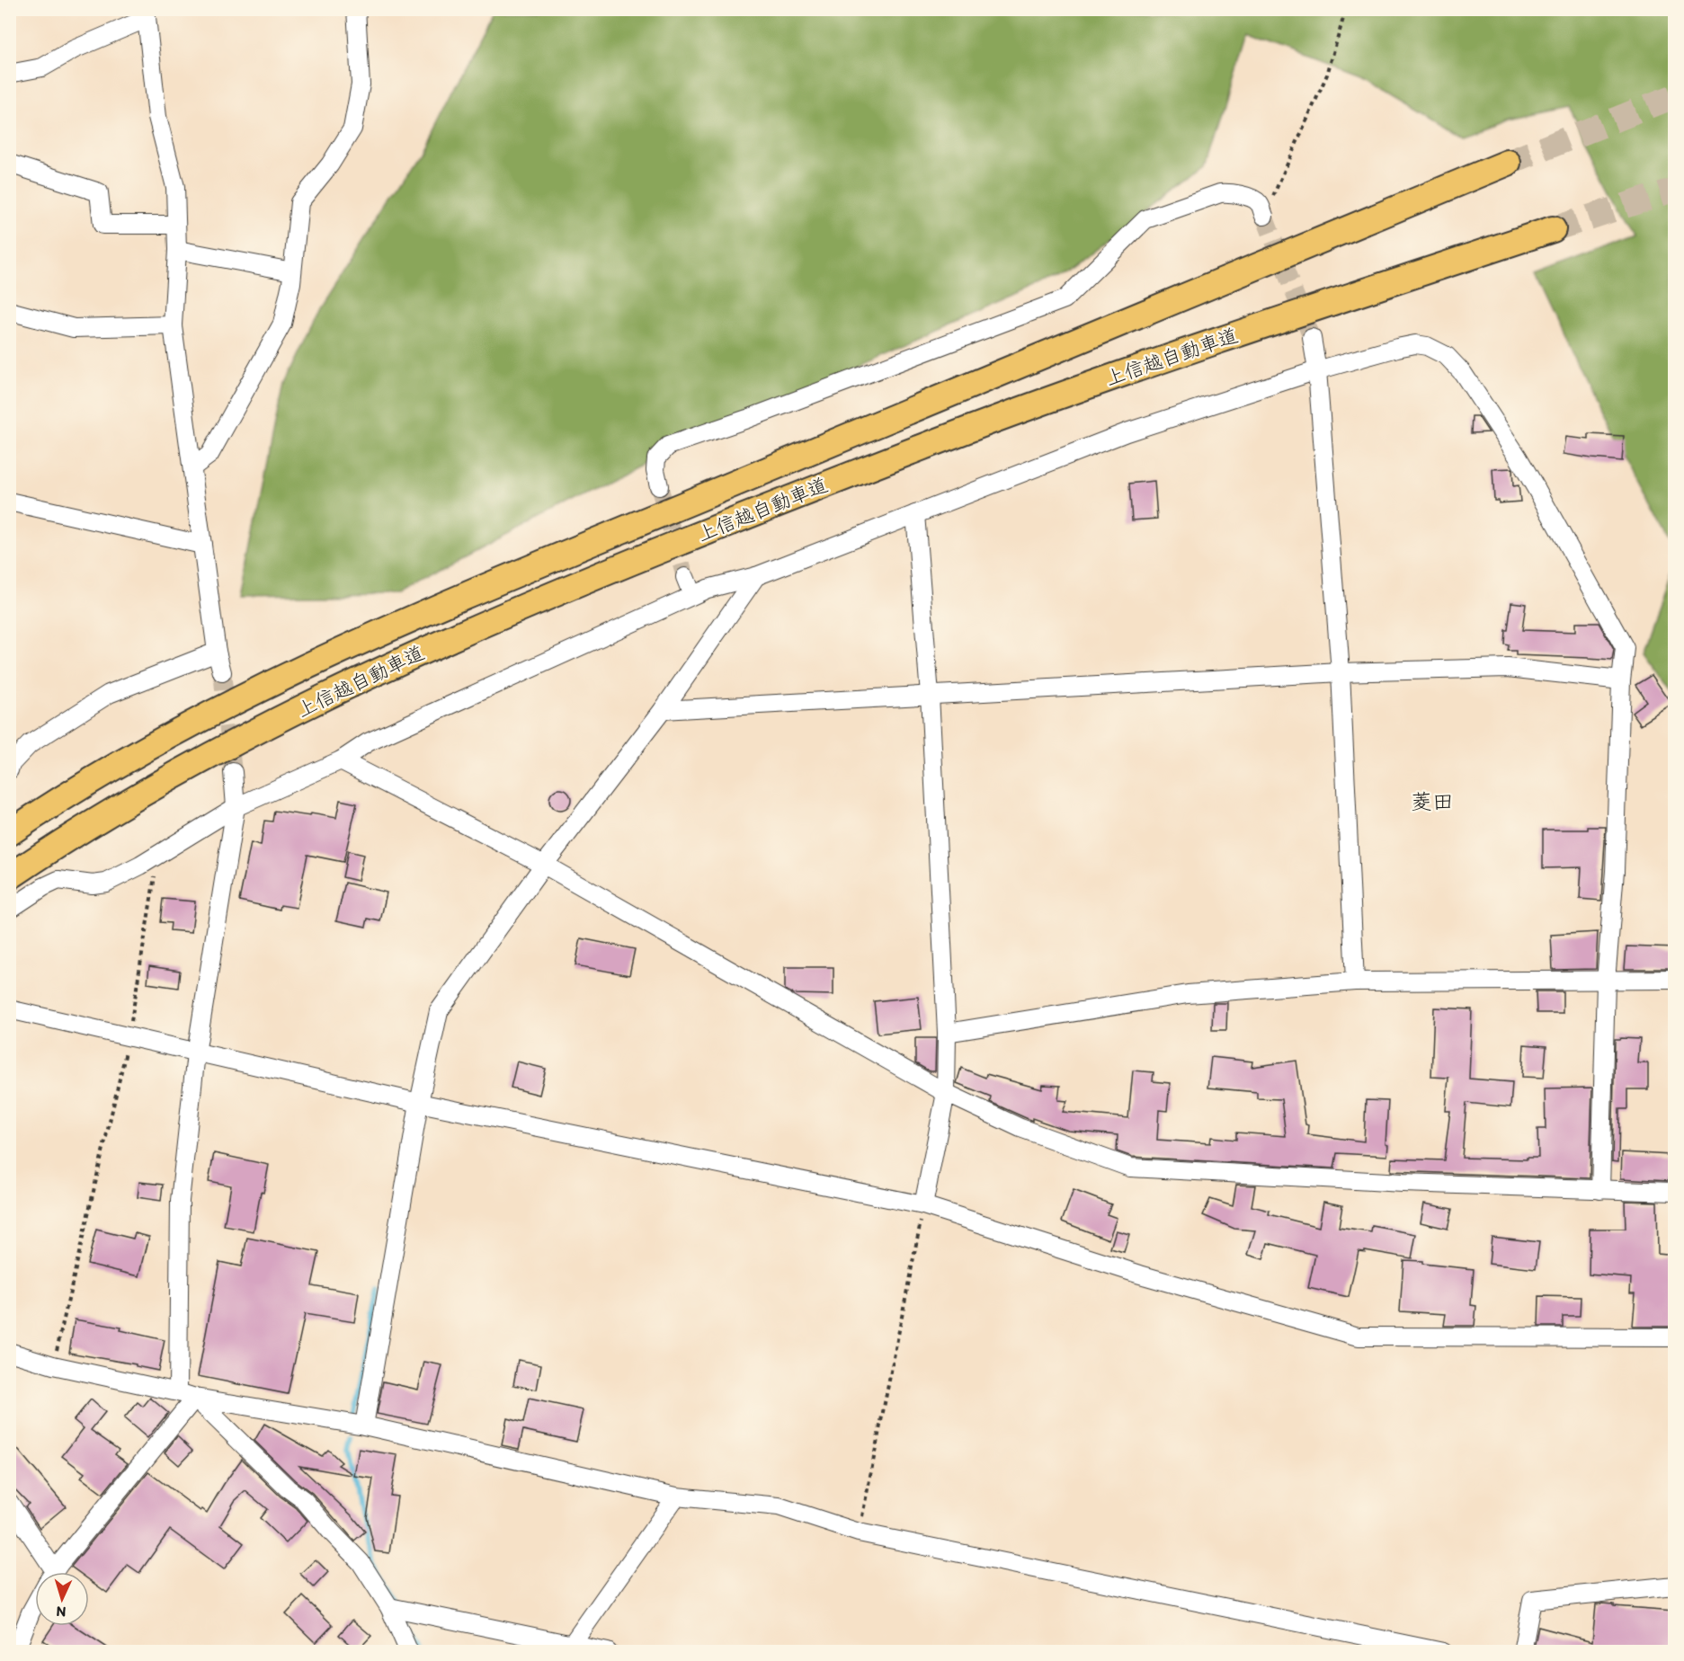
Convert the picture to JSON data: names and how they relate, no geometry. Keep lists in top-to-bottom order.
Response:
{
  "streets": {
    "highway": ["上信越自動車道"]
  },
  "districts": ["菱田"],
  "north": "bottom"
}
